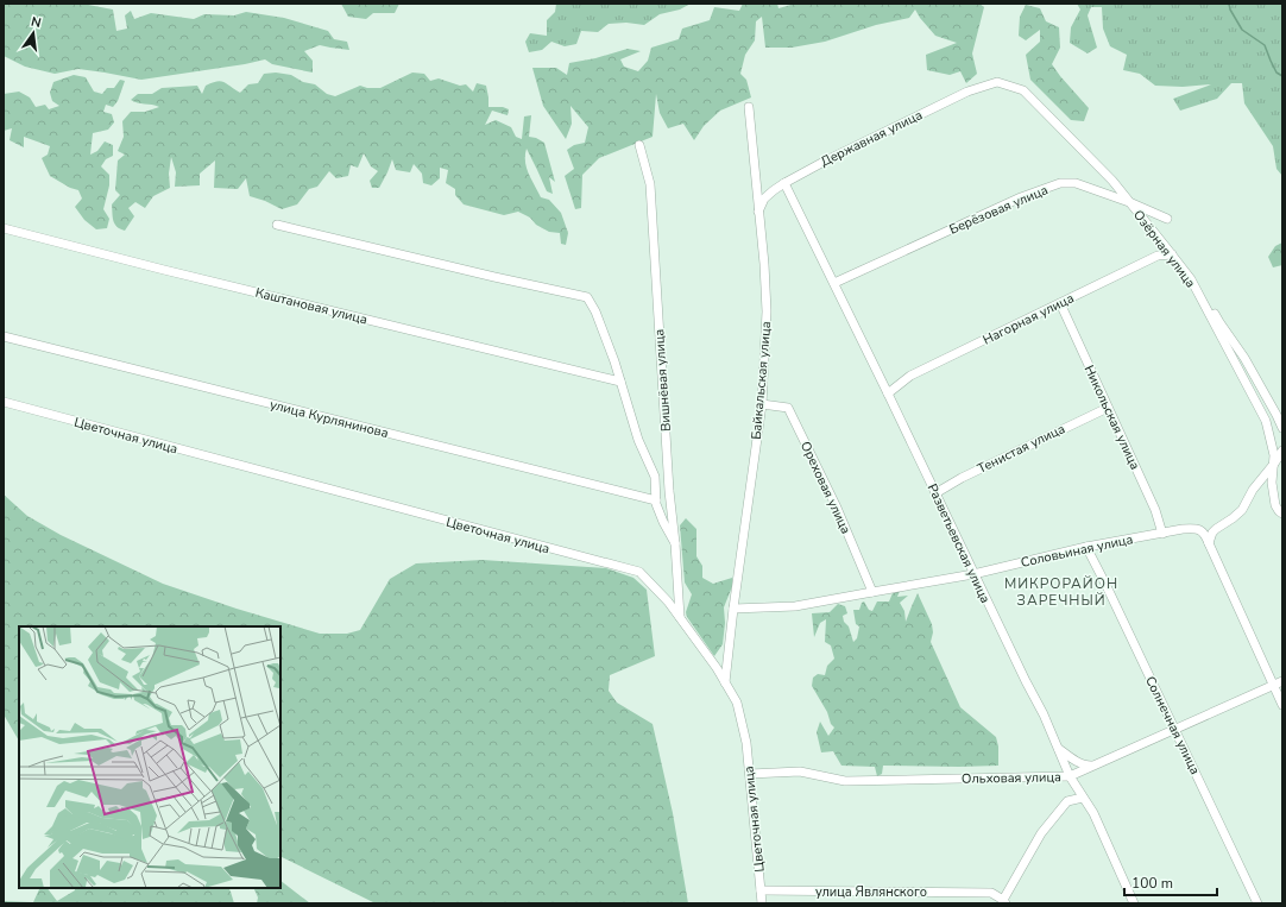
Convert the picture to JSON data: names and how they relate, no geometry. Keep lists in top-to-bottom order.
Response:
{
  "streets": {
    "street": [
      "Державная улица",
      "Берёзовая улица",
      "Озёрная улица",
      "Каштановая улица",
      "Нагорная улица",
      "Вишнёвая улица",
      "Байкальская улица",
      "Никольская улица",
      "улица Курлянинова",
      "Цветочная улица",
      "Тенистая улица",
      "Ореховая улица",
      "Разветьевская улица",
      "Соловьиная улица",
      "Солнечная улица",
      "Ольховая улица",
      "улица Являнского"
    ]
  },
  "crossings": [
    ["Державная улица", "Озёрная улица"],
    ["Державная улица", "Байкальская улица"],
    ["Державная улица", "Разветьевская улица"],
    ["Берёзовая улица", "Озёрная улица"],
    ["Берёзовая улица", "Разветьевская улица"],
    ["Озёрная улица", "Нагорная улица"],
    ["Нагорная улица", "Никольская улица"],
    ["Нагорная улица", "Разветьевская улица"],
    ["Вишнёвая улица", "Цветочная улица"],
    ["Байкальская улица", "Цветочная улица"],
    ["Байкальская улица", "Ореховая улица"],
    ["Байкальская улица", "Соловьиная улица"],
    ["Никольская улица", "Тенистая улица"],
    ["Никольская улица", "Соловьиная улица"],
    ["Цветочная улица", "Ольховая улица"],
    ["Цветочная улица", "улица Являнского"],
    ["Тенистая улица", "Разветьевская улица"],
    ["Ореховая улица", "Соловьиная улица"],
    ["Разветьевская улица", "Соловьиная улица"],
    ["Разветьевская улица", "Ольховая улица"],
    ["Соловьиная улица", "Солнечная улица"],
    ["Солнечная улица", "Ольховая улица"]
  ],
  "districts": ["МИКРОРАЙОН ЗАРЕЧНЫЙ"],
  "scale_bar": "100 m",
  "north": "top"
}
